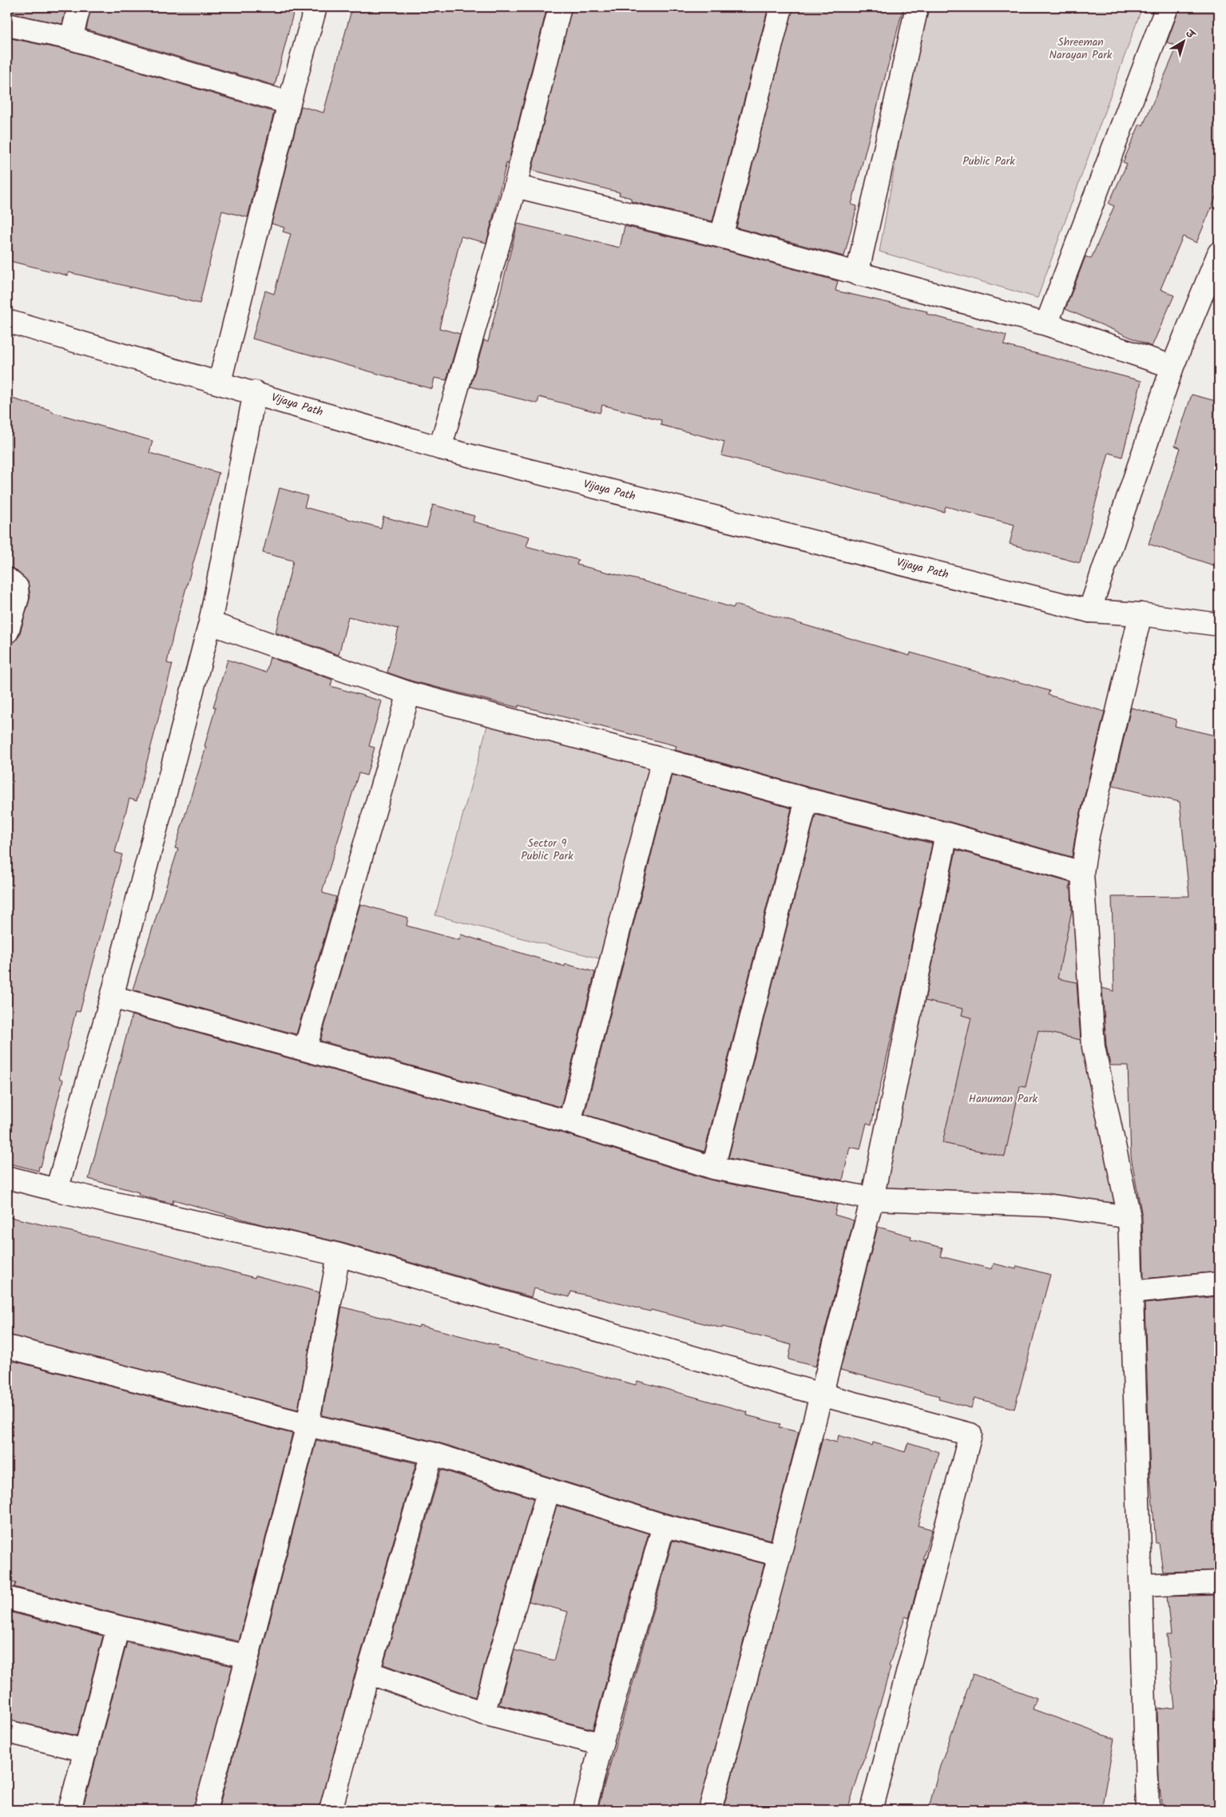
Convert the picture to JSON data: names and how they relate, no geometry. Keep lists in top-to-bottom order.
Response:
{
  "streets": {
    "street": ["Vijaya Path"]
  },
  "parks": [
    "Shreeman Narayan Park",
    "Public Park",
    "Sector 9 Public Park",
    "Hanuman Park"
  ],
  "north": "top right"
}
